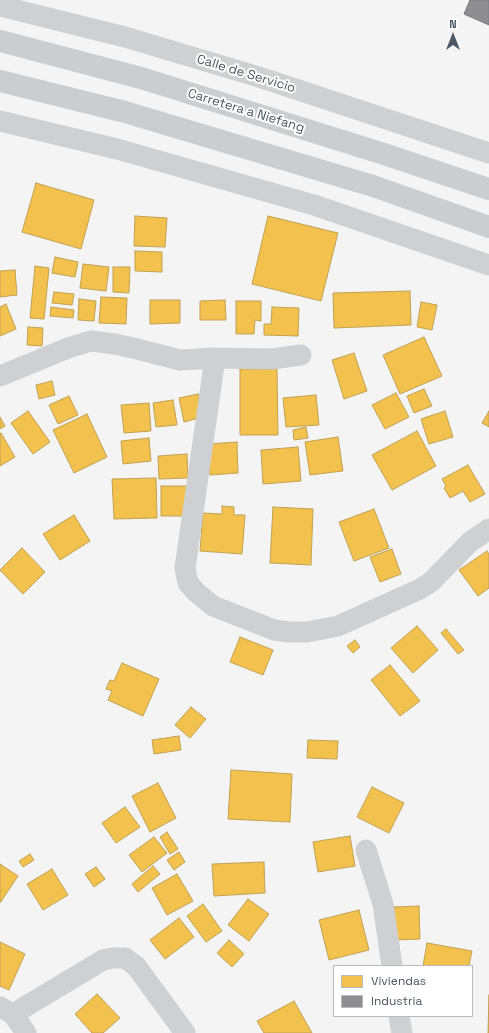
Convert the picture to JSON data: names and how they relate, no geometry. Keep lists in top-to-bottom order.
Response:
{
  "streets": {
    "main road": ["Carretera a Niefang"],
    "street": ["Calle de Servicio"]
  },
  "legend": ["Viviendas", "Industria"],
  "north": "top"
}
